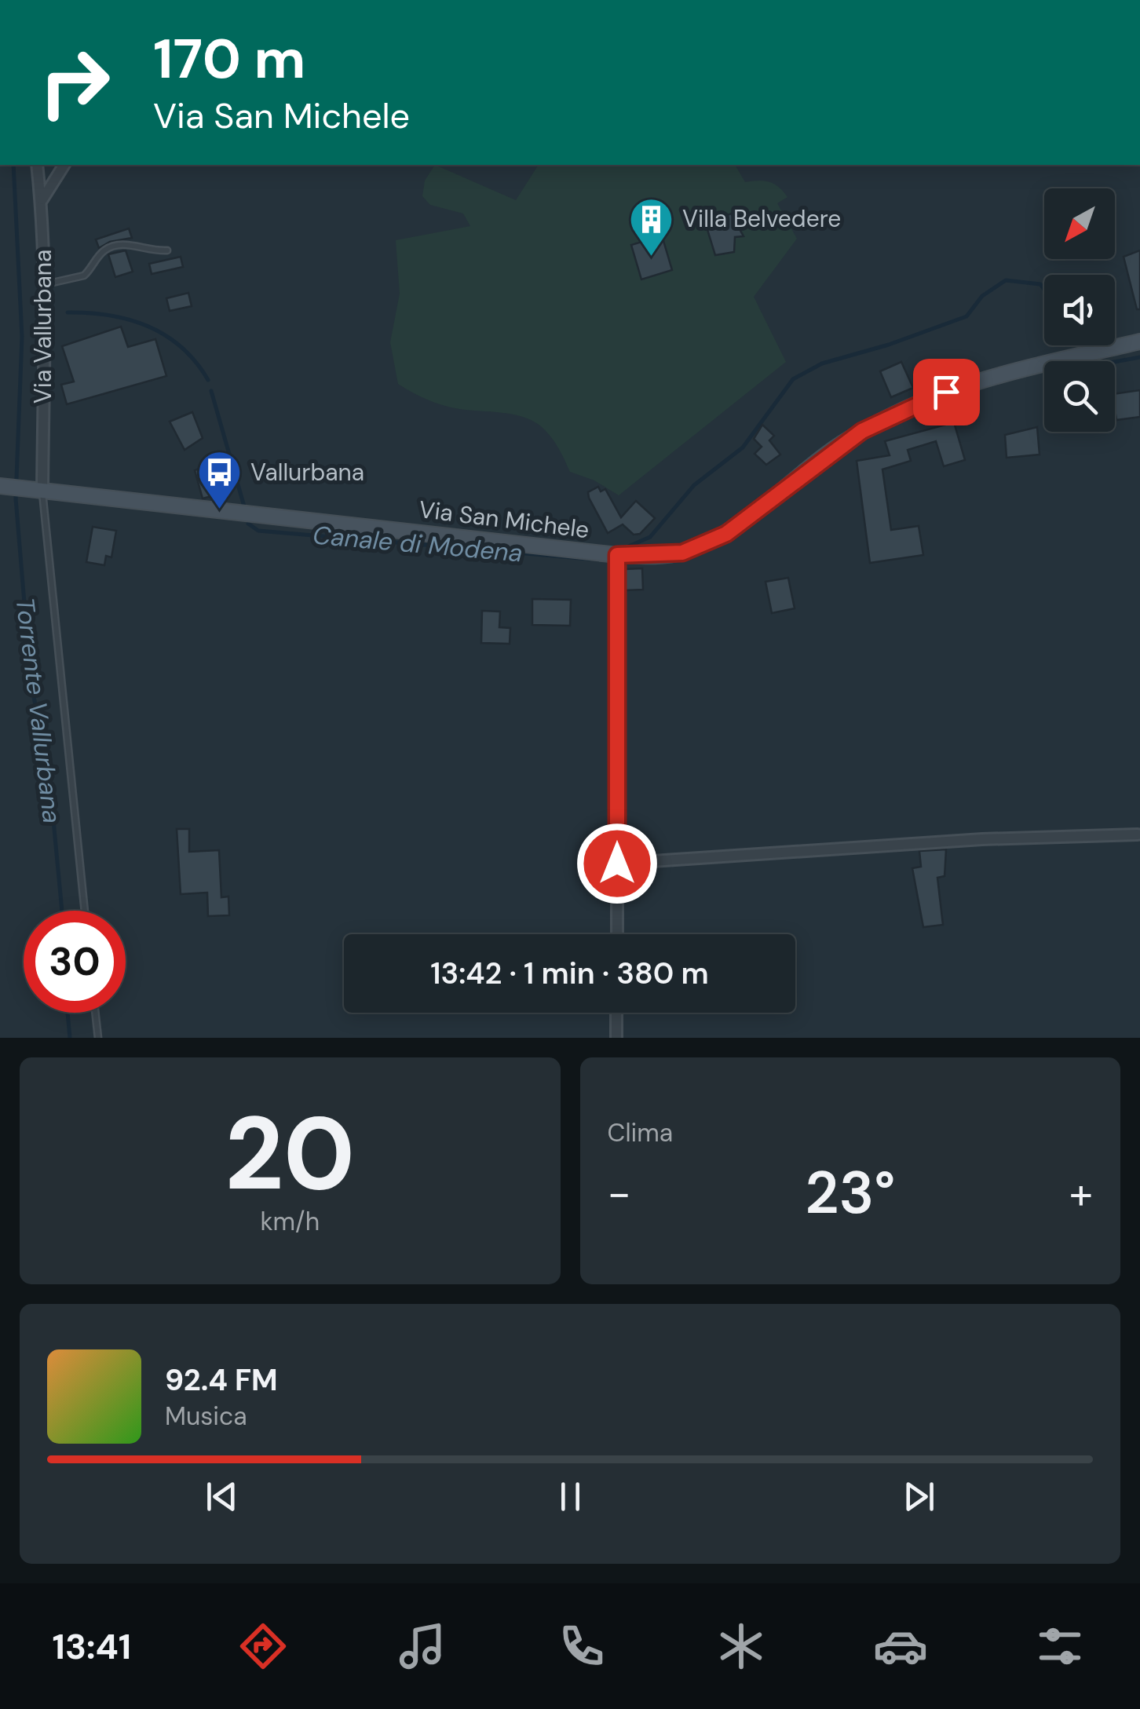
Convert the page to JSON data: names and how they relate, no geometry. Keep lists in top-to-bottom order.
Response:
{
  "streets": {
    "main road": ["Via San Michele"],
    "street": ["Via Vallurbana"]
  },
  "crossings": [
    ["Via Vallurbana", "Via San Michele"]
  ],
  "water": ["Canale di Modena", "Torrente Vallurbana"],
  "places": {
    "building": ["Villa Belvedere"],
    "bus stop": ["Vallurbana"]
  },
  "north": "bottom left",
  "page": {
    "turn": ["170 m", "Via San Michele"],
    "limit": "30",
    "trip": "13:42 · 1 min · 380 m",
    "tile": [
      ["20", "km/h"],
      "Clima"
    ],
    "heat": ["−", "23°", "+"],
    "song": ["92.4 FM", "Musica"],
    "tabs": "13:41"
  }
}
